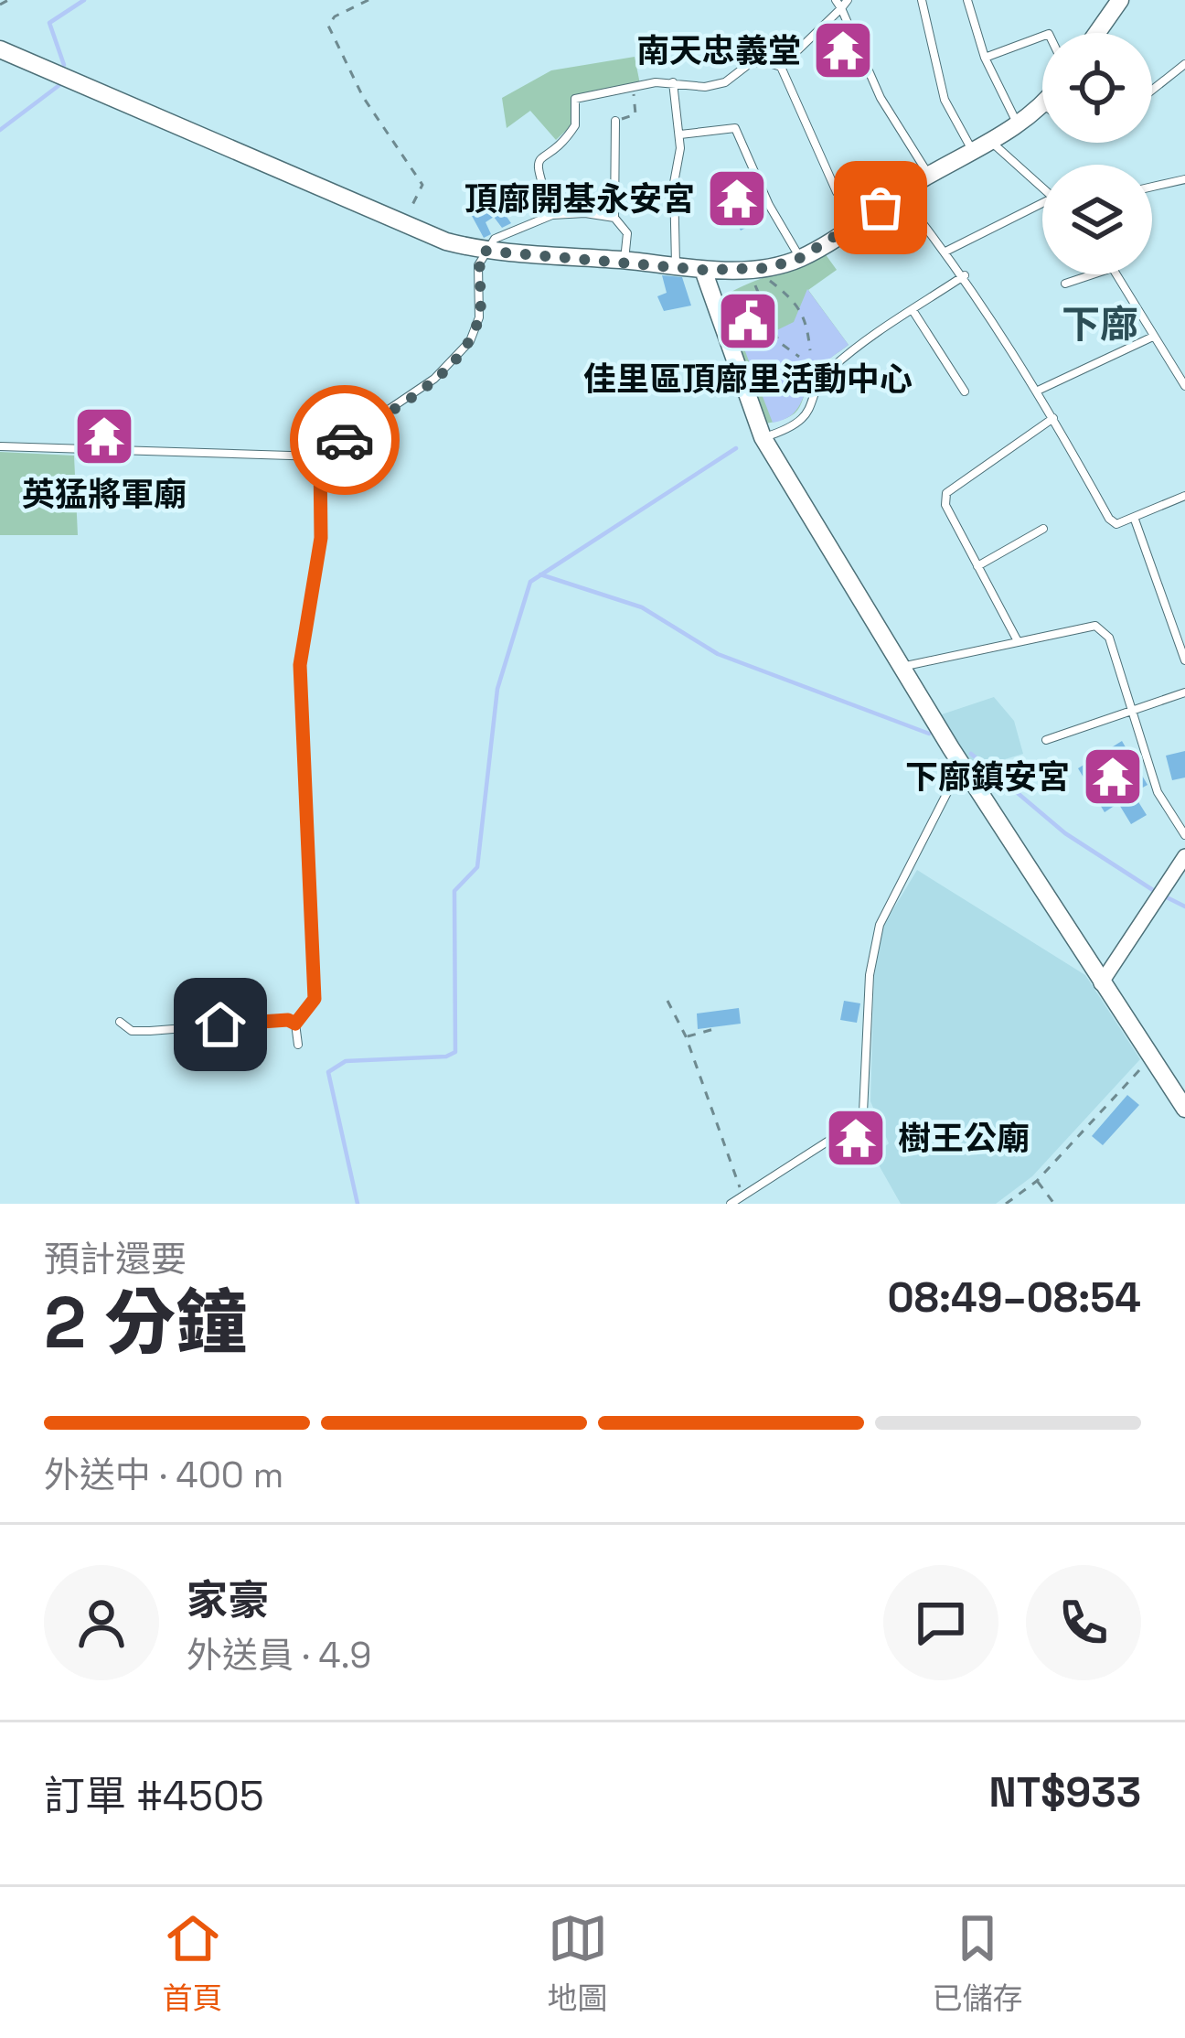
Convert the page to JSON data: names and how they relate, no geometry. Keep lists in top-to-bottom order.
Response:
{
  "districts": ["下廍"],
  "places": {
    "temple": [
      "南天忠義堂",
      "頂廍開基永安宮",
      "英猛將軍廟",
      "下廍鎮安宮",
      "樹王公廟"
    ],
    "public building": ["佳里區頂廍里活動中心"]
  },
  "page": {
    "heading": ["2 分鐘", "預計還要", "08:49–08:54"],
    "panel": [
      "家豪",
      "外送員 · 4.9",
      "訂單 #4505",
      "NT$933"
    ],
    "bar": "外送中 · 400 m",
    "tabs": ["首頁", "地圖", "已儲存"]
  }
}
